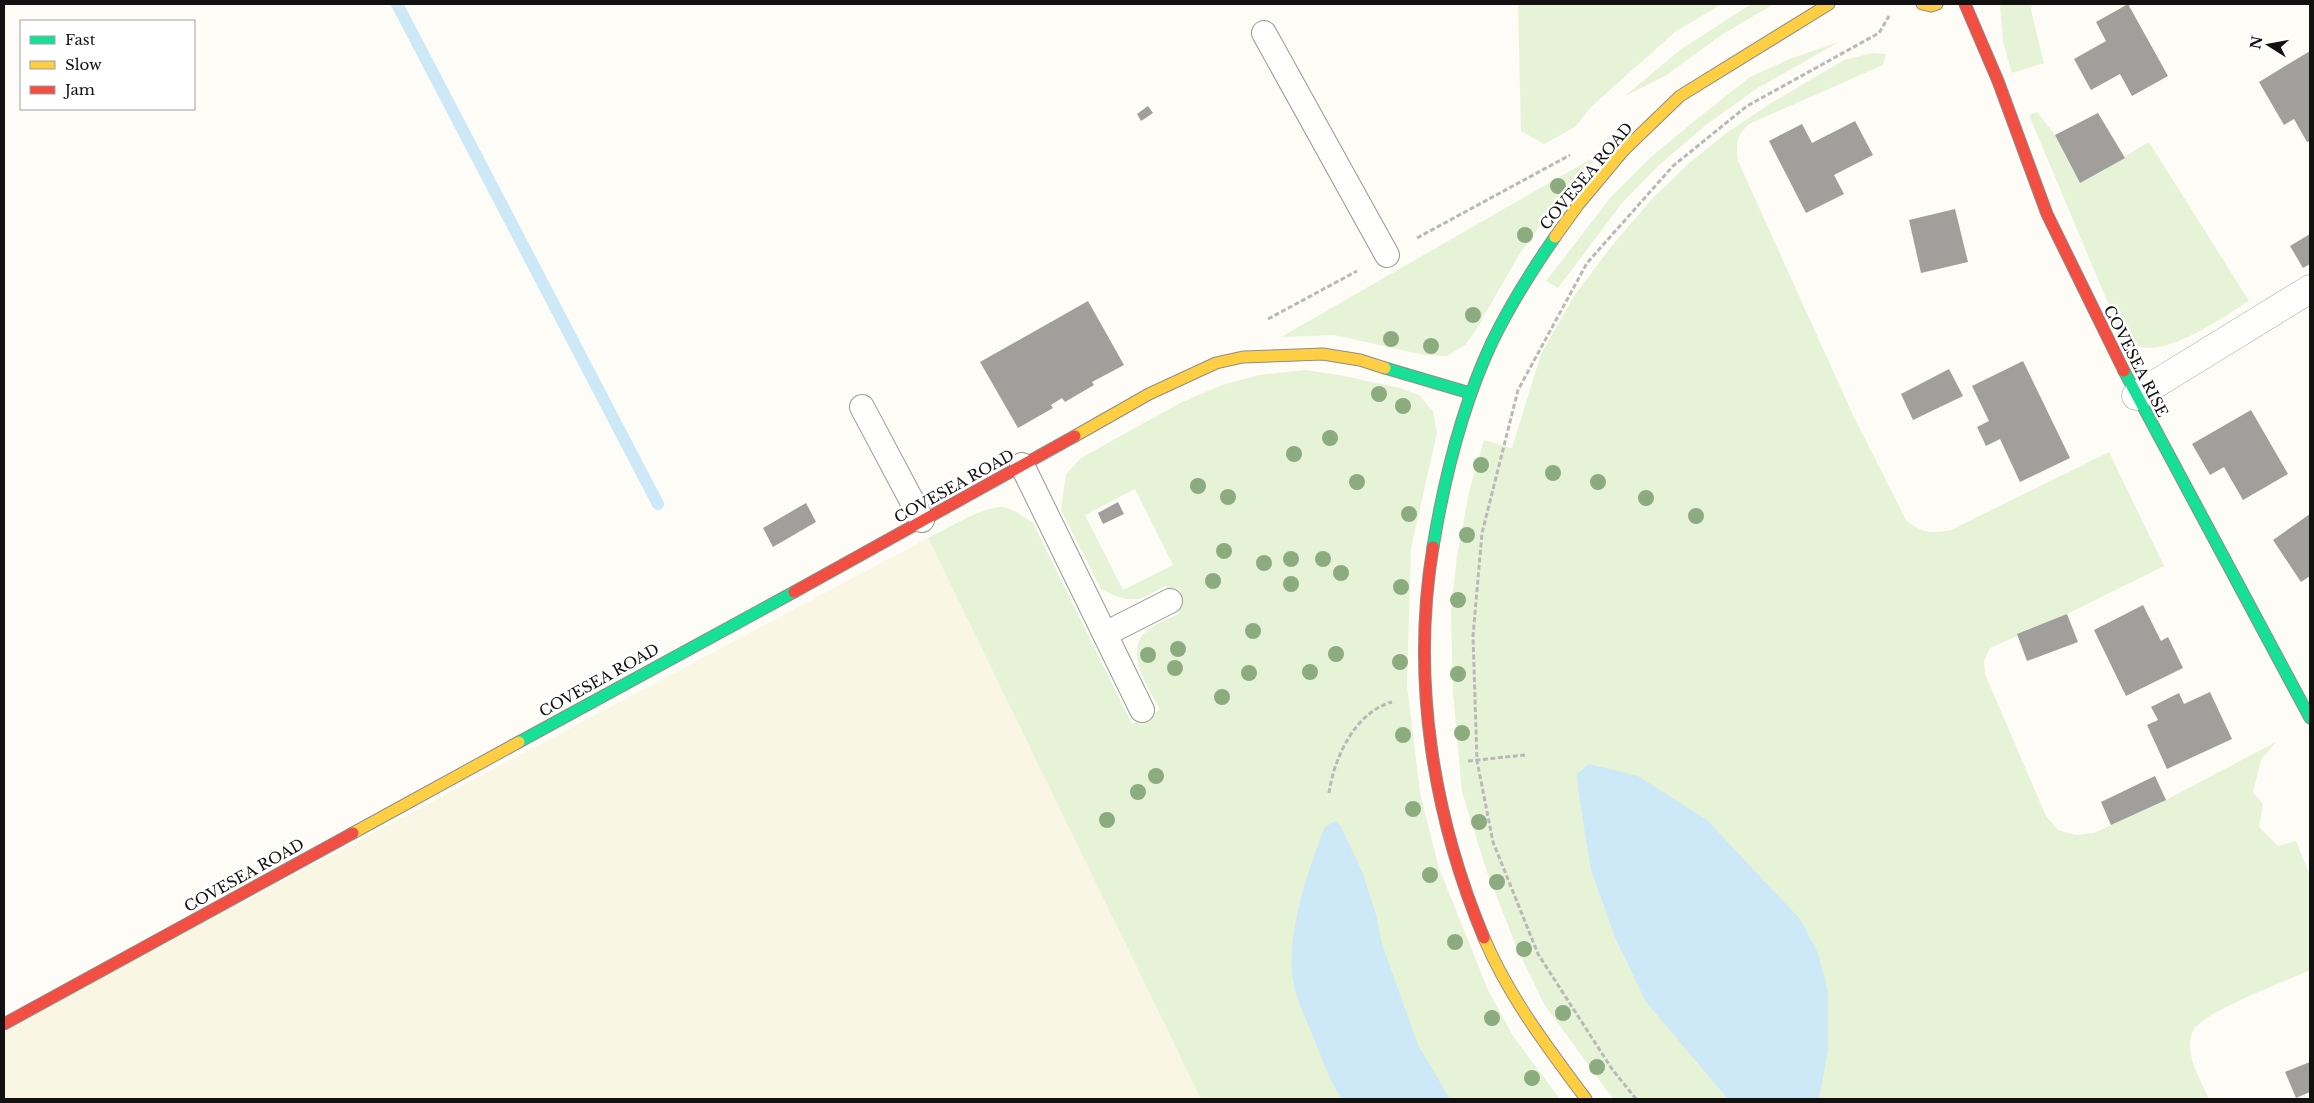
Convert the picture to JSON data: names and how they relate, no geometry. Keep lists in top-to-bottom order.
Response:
{
  "streets": {
    "street": ["COVESEA ROAD", "COVESEA RISE"]
  },
  "legend": ["Fast", "Slow", "Jam"],
  "north": "left"
}
